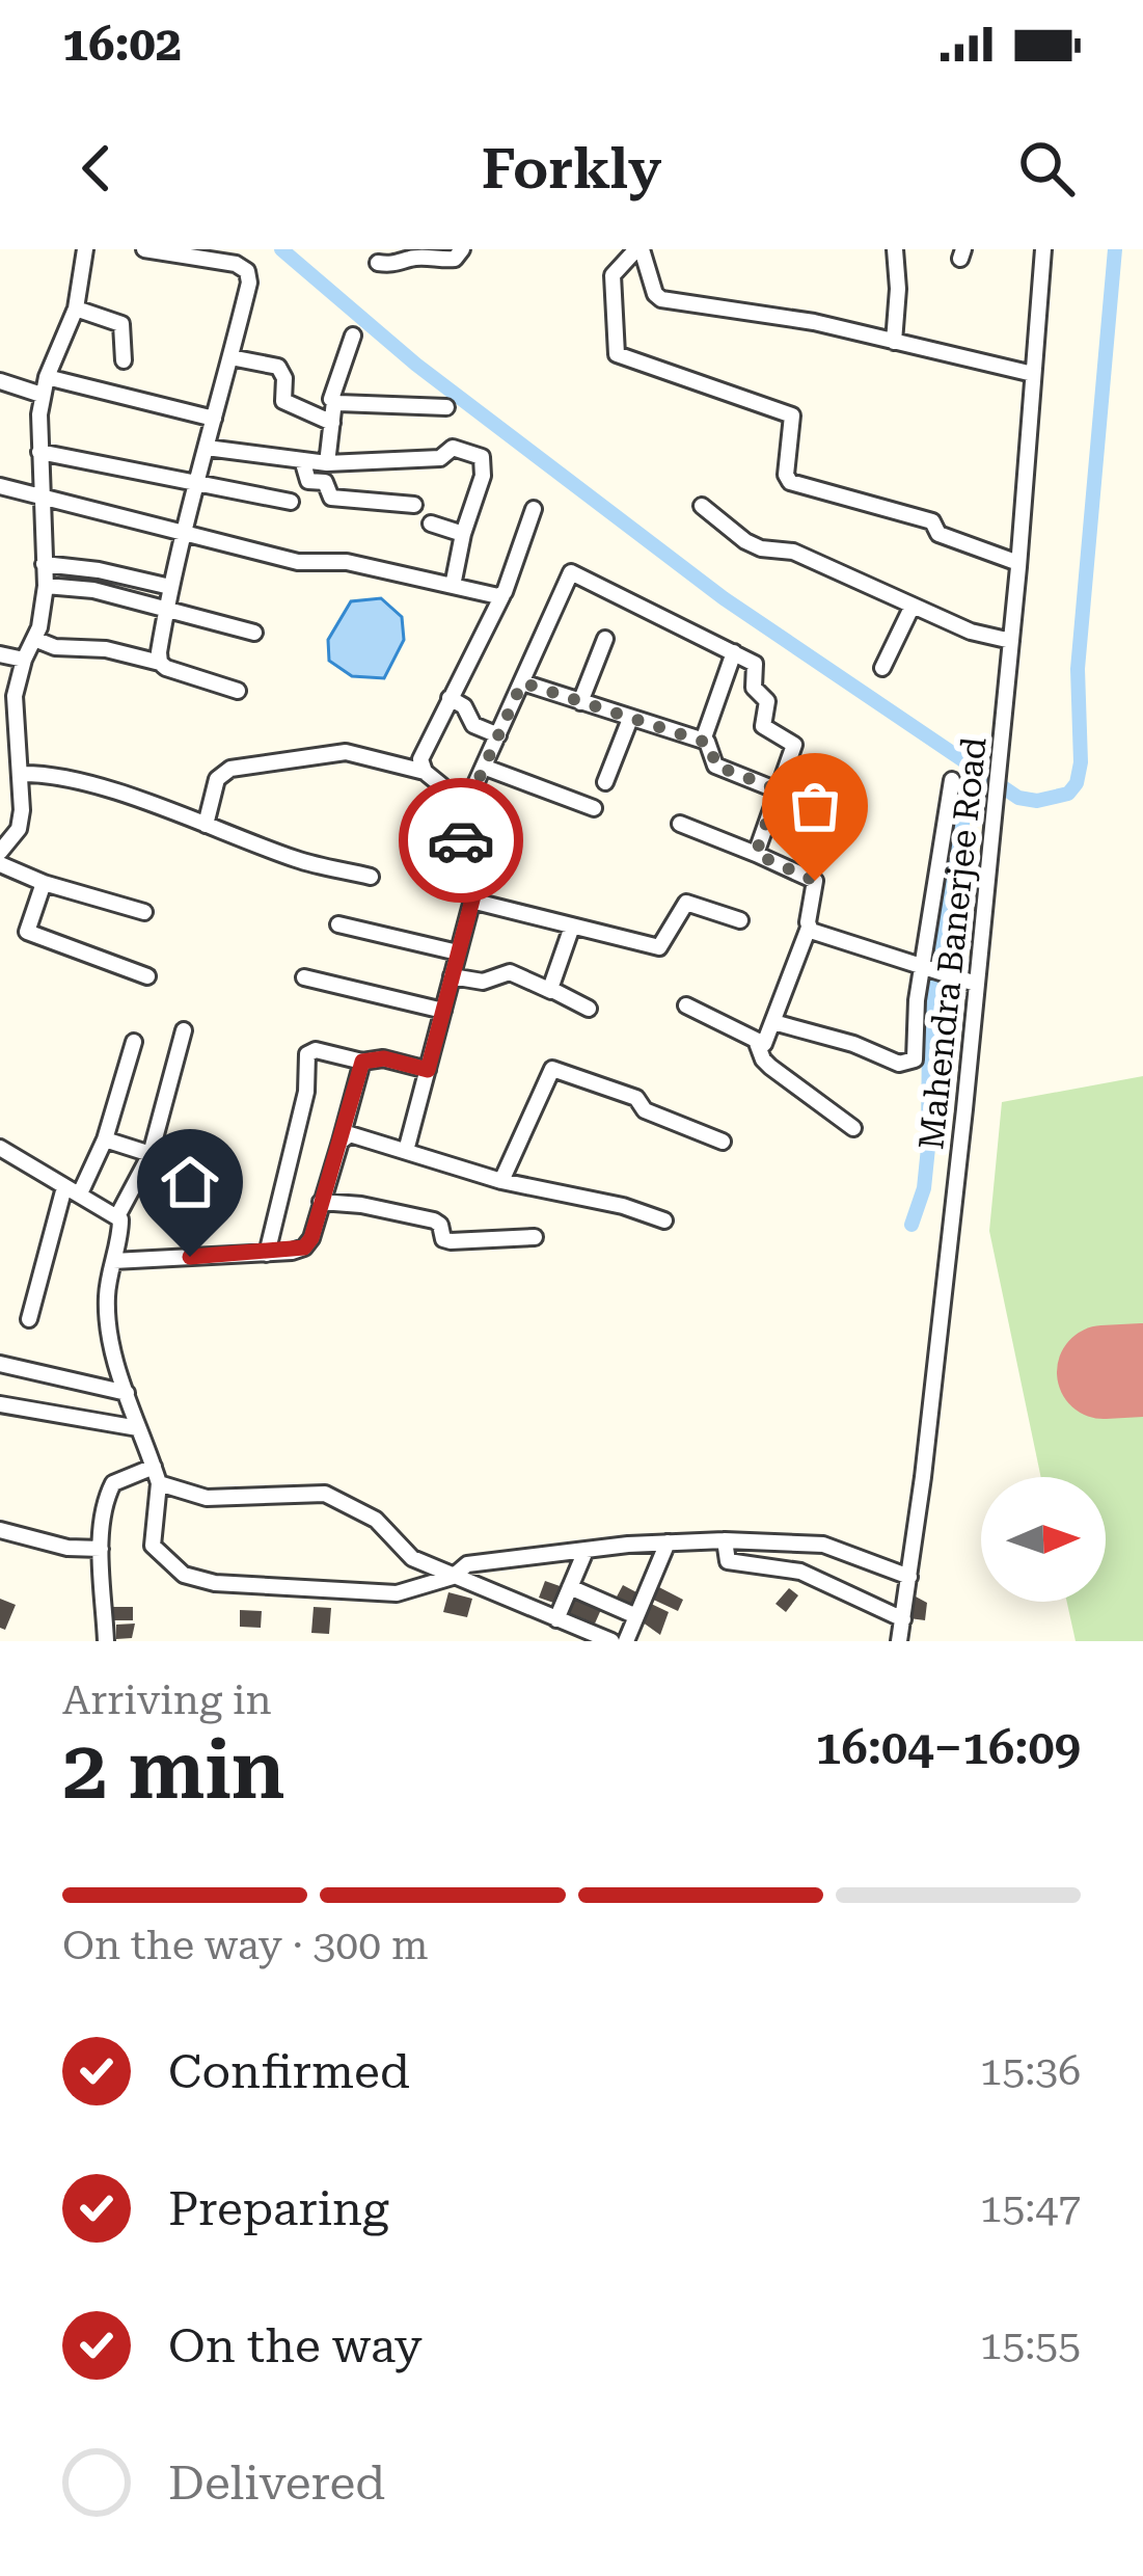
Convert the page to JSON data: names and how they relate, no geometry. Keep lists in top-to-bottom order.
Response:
{
  "streets": {
    "street": ["Mahendra Banerjee Road"]
  },
  "north": "right",
  "page": {
    "status": "16:02",
    "header": "Forkly",
    "heading": ["2 min", "Arriving in", "16:04–16:09"],
    "bar": "On the way · 300 m",
    "list": [
      ["Confirmed", "15:36"],
      ["Preparing", "15:47"],
      ["On the way", "15:55"],
      "Delivered"
    ]
  }
}
